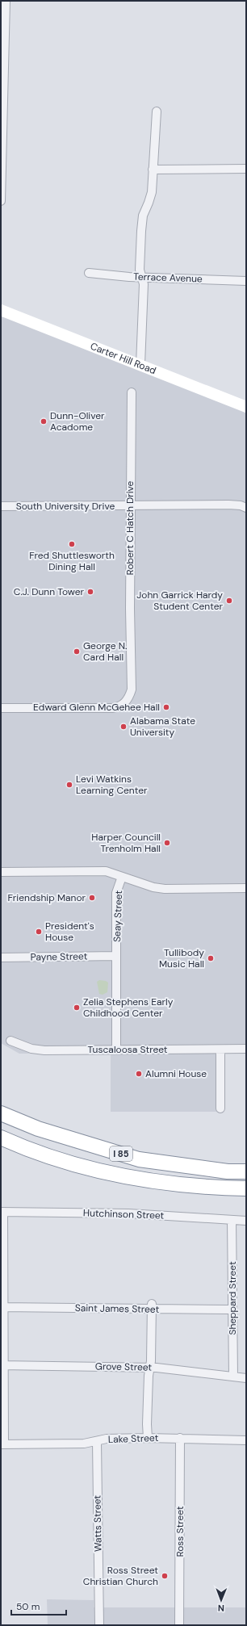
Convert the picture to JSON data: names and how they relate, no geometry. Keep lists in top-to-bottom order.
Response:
{
  "streets": {
    "highway": ["I 85"],
    "main road": ["Carter Hill Road"],
    "street": [
      "Terrace Avenue",
      "South University Drive",
      "Robert C Hatch Drive",
      "Seay Street",
      "Payne Street",
      "Tuscaloosa Street",
      "Hutchinson Street",
      "Sheppard Street",
      "Saint James Street",
      "Grove Street",
      "Lake Street",
      "Watts Street",
      "Ross Street"
    ]
  },
  "crossings": [
    ["South University Drive", "Robert C Hatch Drive"],
    ["Seay Street", "Payne Street"],
    ["Hutchinson Street", "Sheppard Street"],
    ["Sheppard Street", "Saint James Street"],
    ["Sheppard Street", "Grove Street"],
    ["Lake Street", "Watts Street"],
    ["Lake Street", "Ross Street"]
  ],
  "places": [
    "Dunn-Oliver Acadome",
    "Fred Shuttlesworth Dining Hall",
    "C.J. Dunn Tower",
    "John Garrick Hardy Student Center",
    "George N. Card Hall",
    "Edward Glenn McGehee Hall",
    "Alabama State University",
    "Levi Watkins Learning Center",
    "Harper Councill Trenholm Hall",
    "Friendship Manor",
    "President's House",
    "Tullibody Music Hall",
    "Zelia Stephens Early Childhood Center",
    "Alumni House",
    "Ross Street Christian Church"
  ],
  "scale_bar": "50 m",
  "north": "bottom"
}
